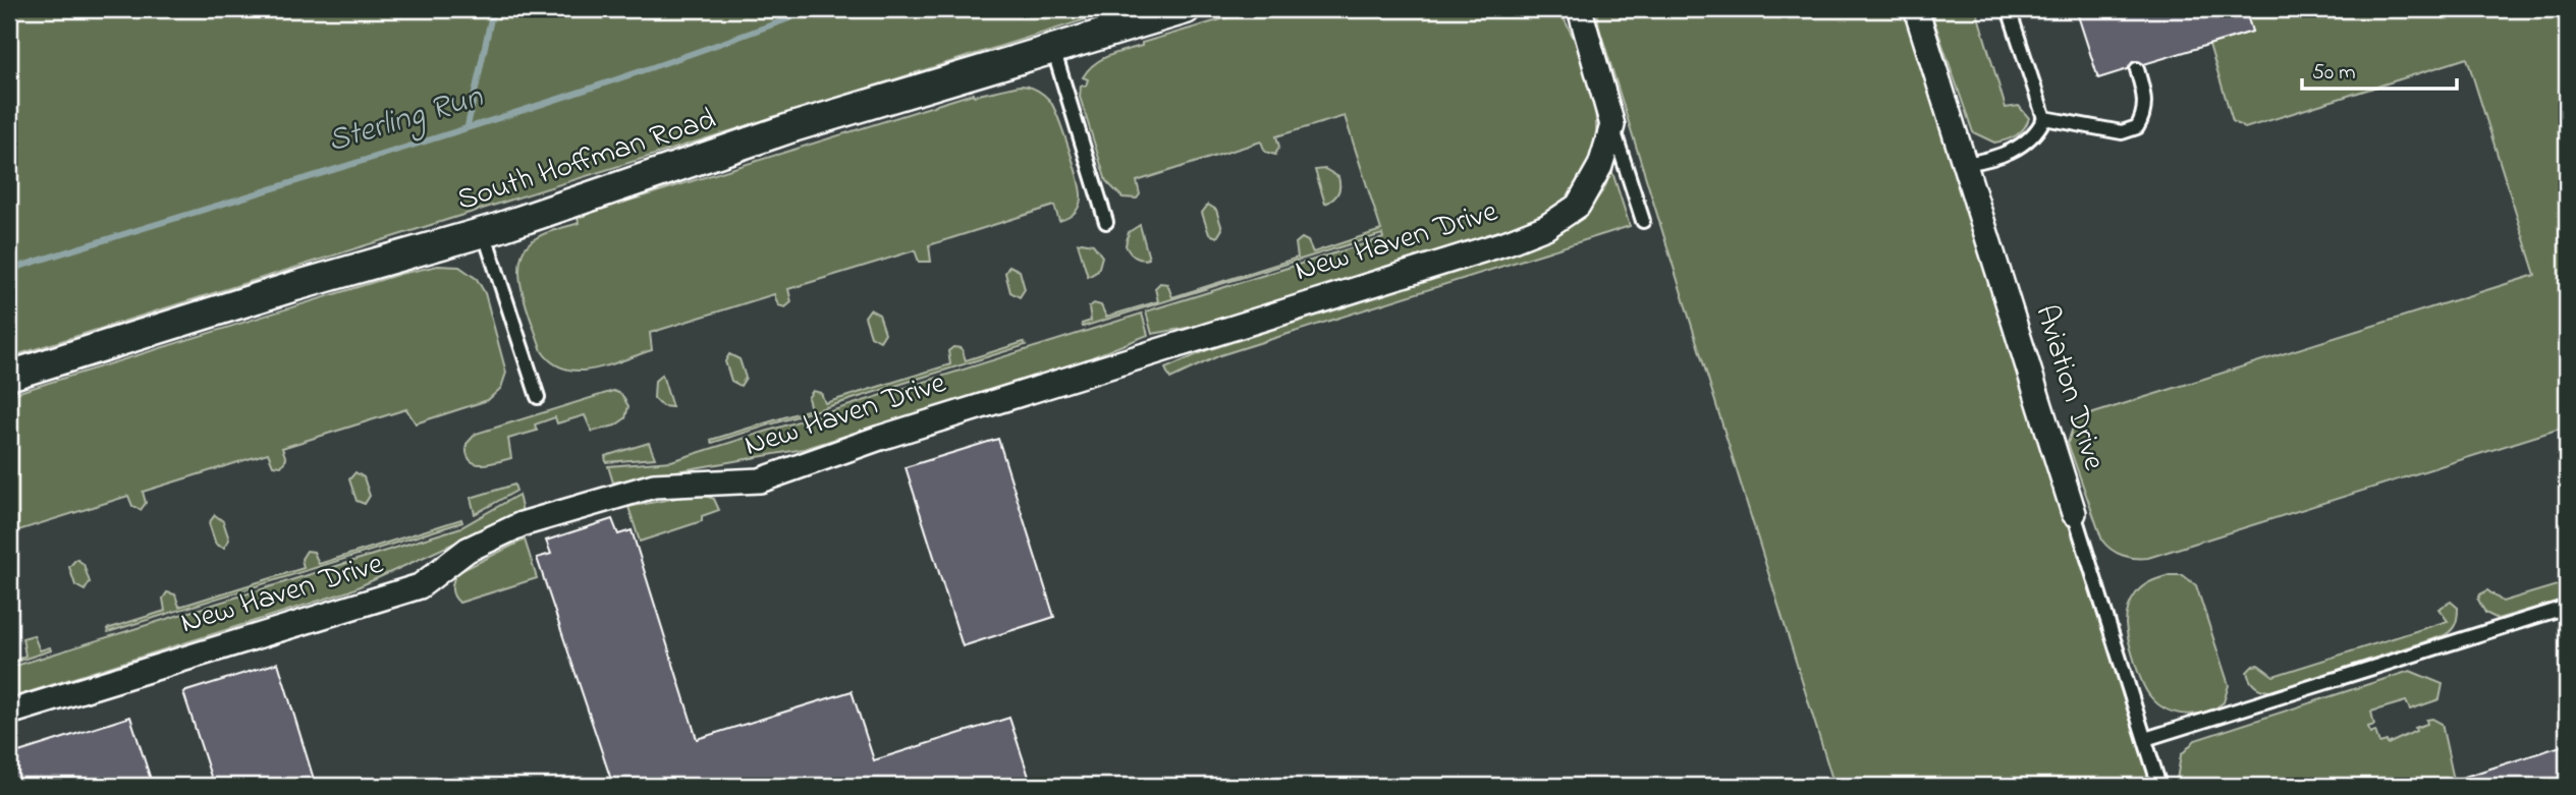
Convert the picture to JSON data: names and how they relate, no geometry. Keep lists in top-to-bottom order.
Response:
{
  "streets": {
    "street": ["South Hoffman Road", "New Haven Drive", "Aviation Drive"]
  },
  "water": ["Sterling Run"],
  "scale_bar": "50 m"
}
